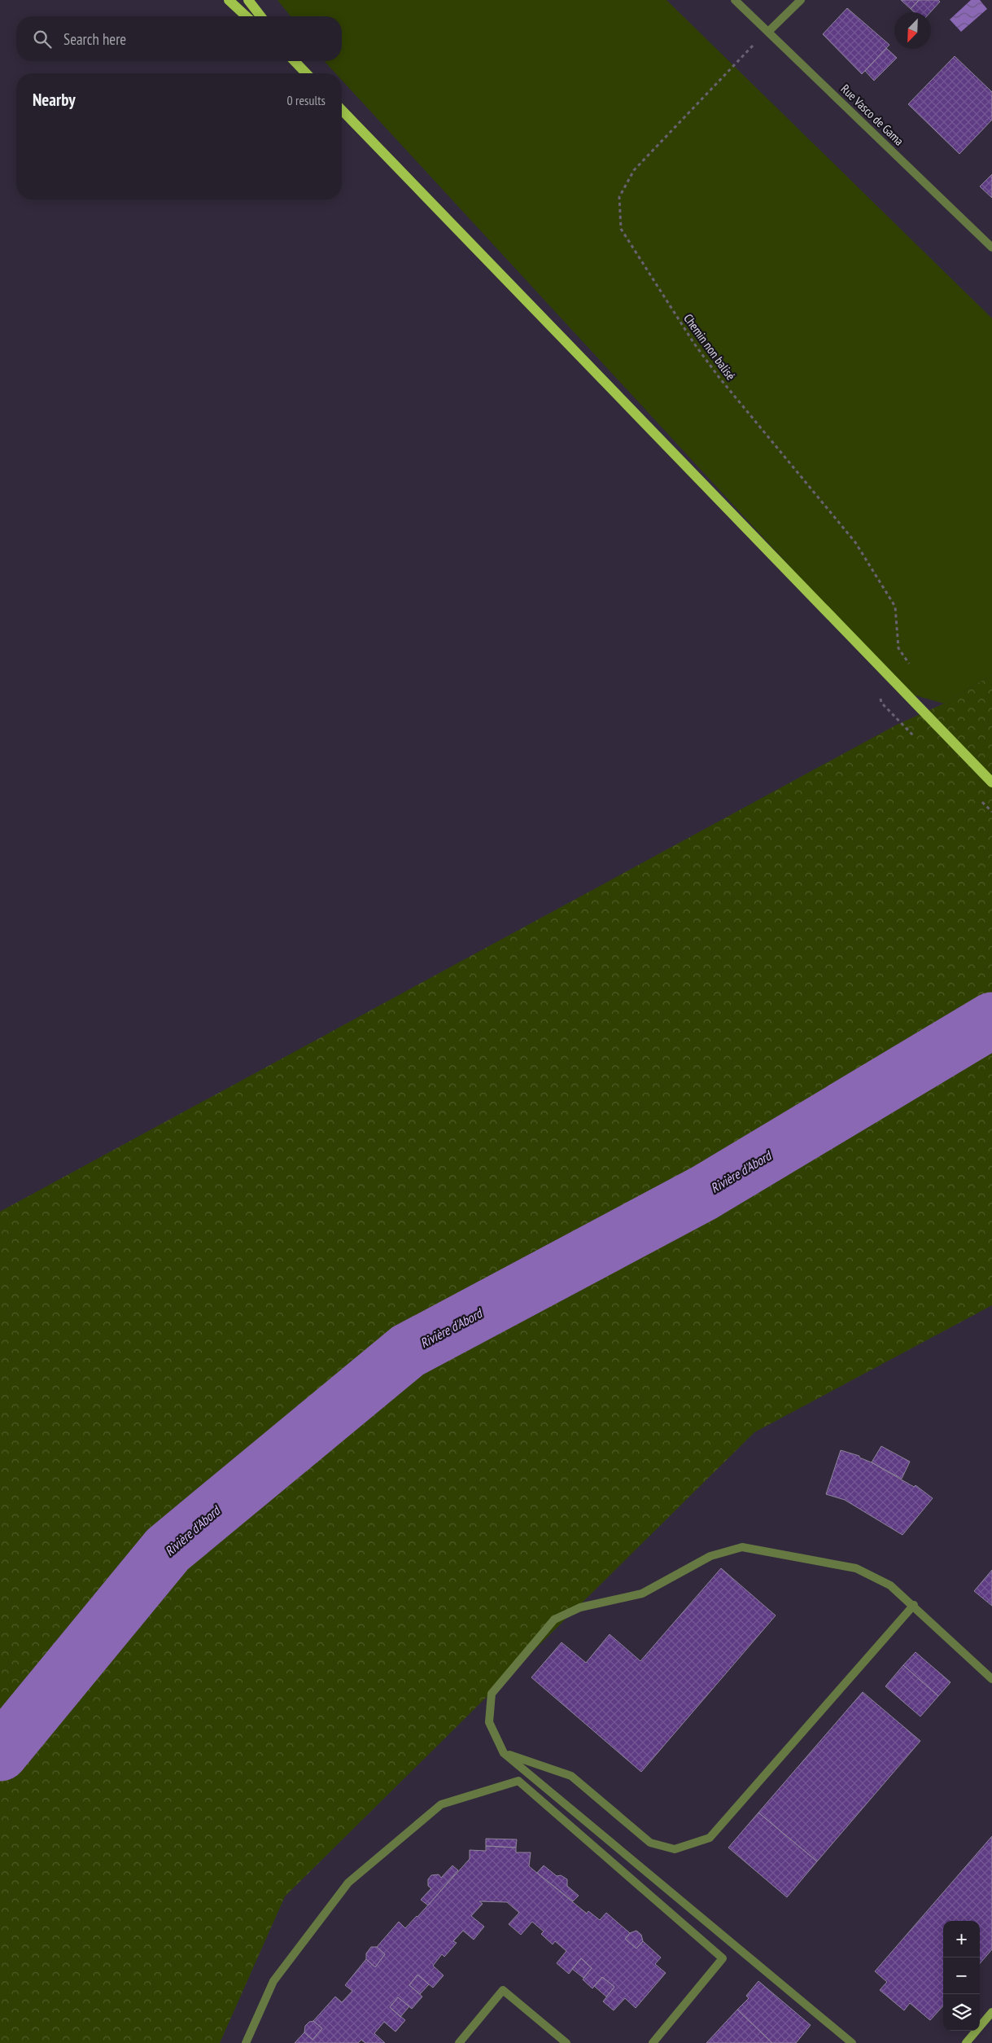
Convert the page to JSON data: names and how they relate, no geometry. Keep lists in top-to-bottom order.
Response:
{
  "streets": {
    "street": ["Rue Vasco de Gama"],
    "path": ["Chemin non balisé"]
  },
  "crossings": [
    ["Rue Vasco de Gama", "Chemin non balisé"]
  ],
  "water": ["Rivière d'Abord"],
  "north": "bottom left",
  "page": {
    "search": "Search here",
    "heading": ["Nearby", "0 results"],
    "map_buttons": ["+", "−"]
  }
}
